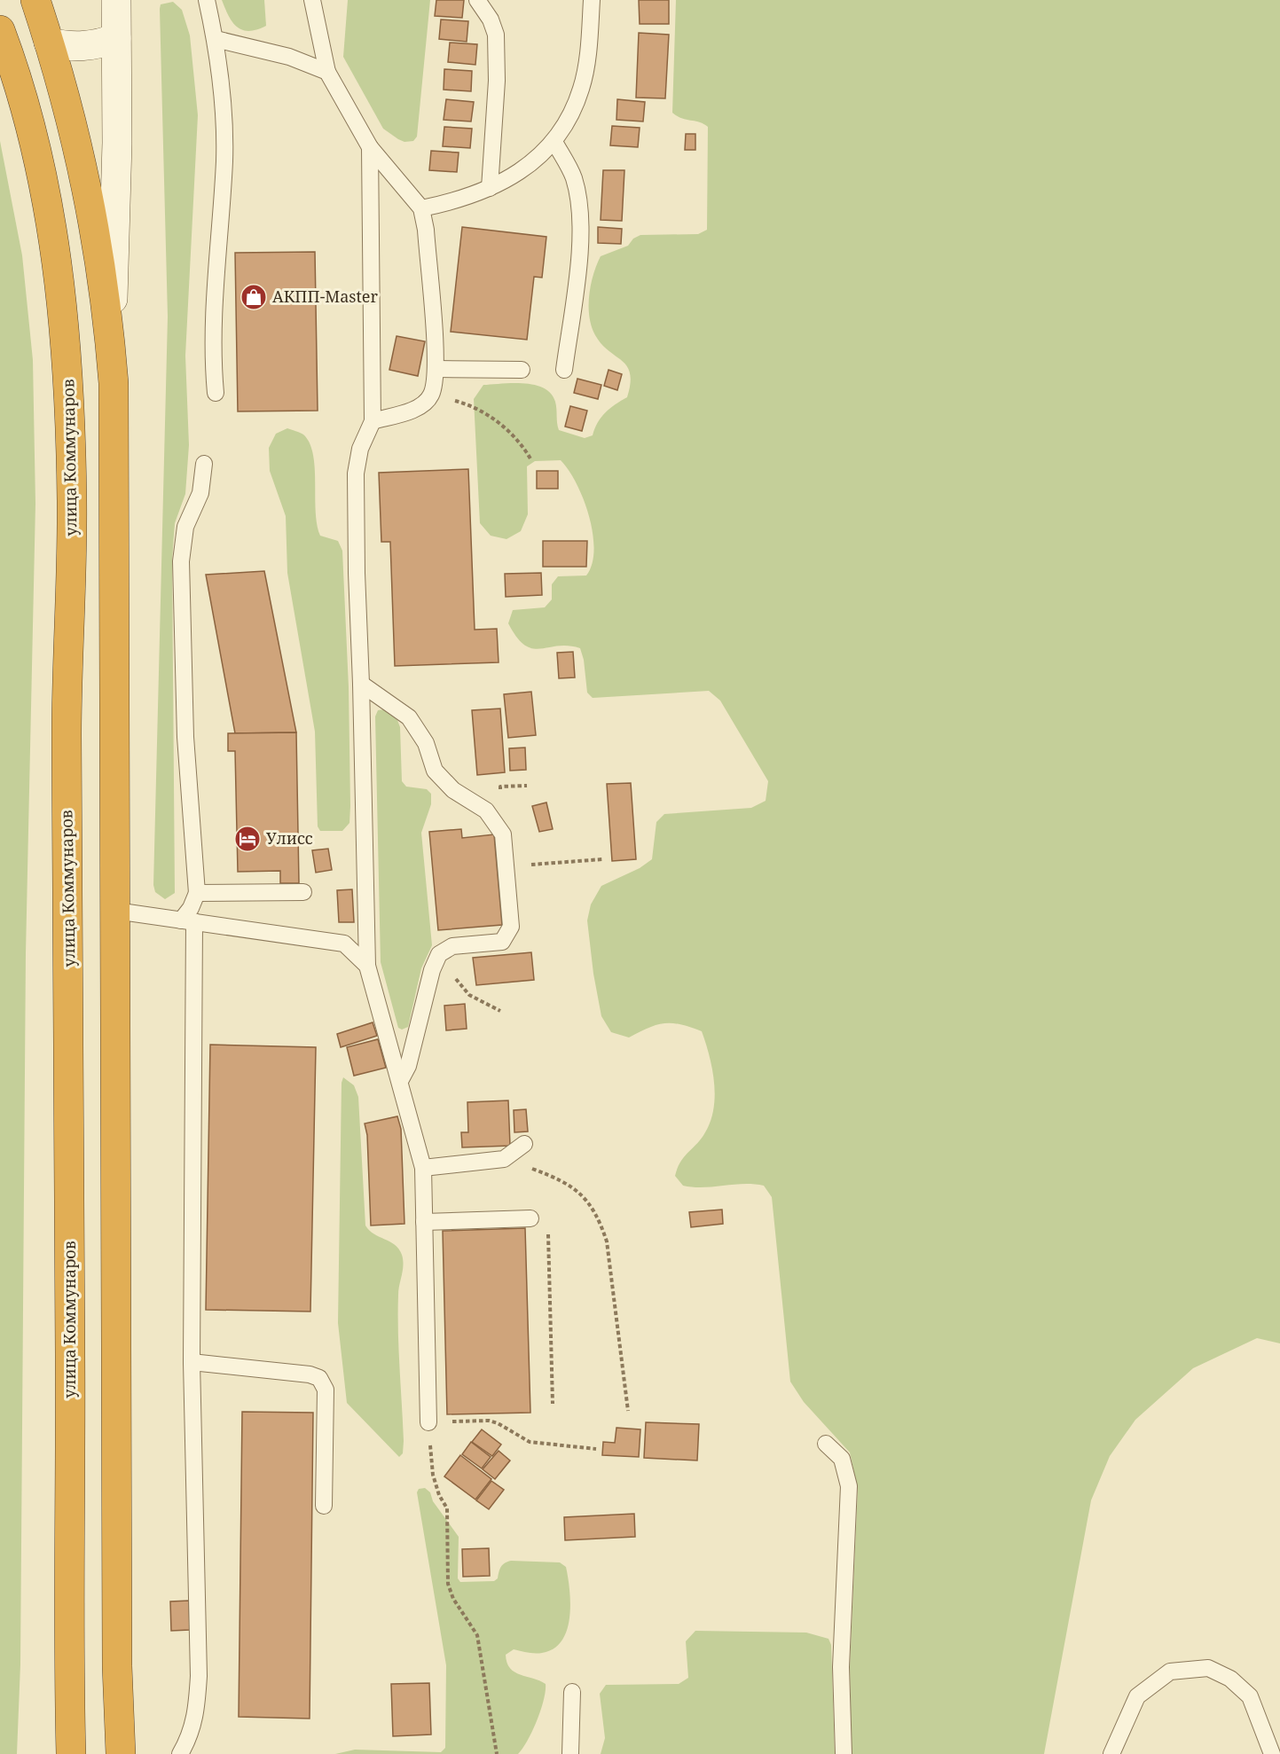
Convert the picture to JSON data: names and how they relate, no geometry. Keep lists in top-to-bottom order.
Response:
{
  "streets": {
    "highway": ["улица Коммунаров"]
  },
  "places": {
    "shop": ["АКПП-Master"],
    "hotel": ["Улисс"]
  }
}
